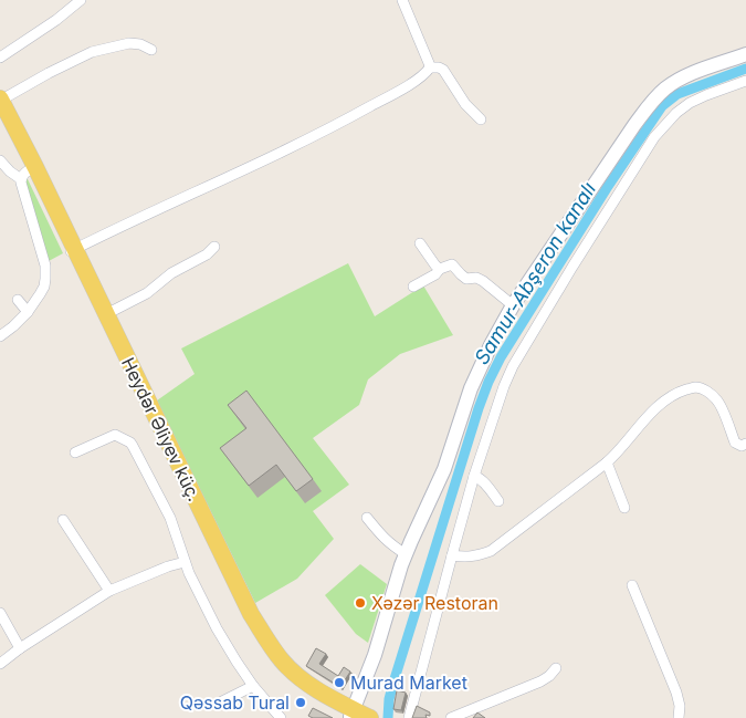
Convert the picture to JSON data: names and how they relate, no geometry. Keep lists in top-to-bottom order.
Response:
{
  "streets": {
    "main road": ["Heydər Əliyev küç."]
  },
  "water": ["Samur-Abşeron kanalı"],
  "places": ["Xəzər Restoran", "Murad Market", "Qəssab Tural"]
}
